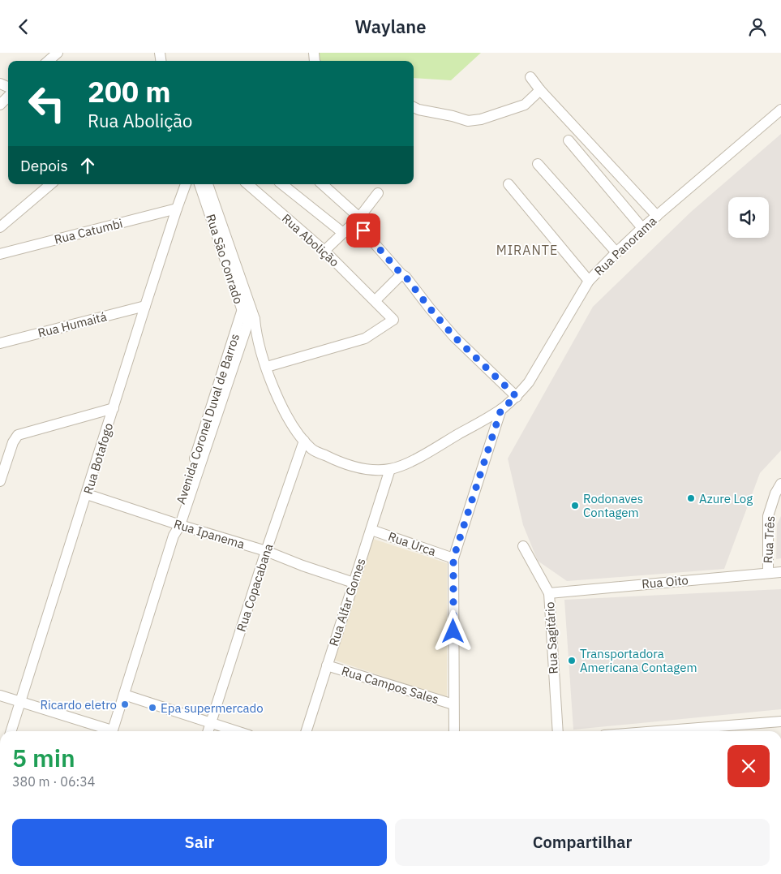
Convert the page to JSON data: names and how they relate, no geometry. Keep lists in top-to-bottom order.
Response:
{
  "streets": {
    "street": [
      "Rua Catumbi",
      "Rua Abolição",
      "Rua Panorama",
      "Rua São Conrado",
      "Rua Humaitá",
      "Avenida Coronel Duval de Barros",
      "Rua Botafogo",
      "Rua Ipanema",
      "Rua Três",
      "Rua Urca",
      "Rua Oito",
      "Rua Copacabana",
      "Rua Alfar Gomes",
      "Rua Sagitário",
      "Rua Campos Sales"
    ]
  },
  "crossings": [
    ["Rua Catumbi", "Rua Botafogo"],
    ["Rua Abolição", "Rua São Conrado"],
    ["Rua Panorama", "Rua São Conrado"],
    ["Rua São Conrado", "Avenida Coronel Duval de Barros"],
    ["Rua São Conrado", "Rua Copacabana"],
    ["Rua São Conrado", "Rua Alfar Gomes"],
    ["Rua Humaitá", "Rua Botafogo"],
    ["Avenida Coronel Duval de Barros", "Rua Ipanema"],
    ["Rua Botafogo", "Rua Ipanema"],
    ["Rua Ipanema", "Rua Copacabana"],
    ["Rua Ipanema", "Rua Alfar Gomes"],
    ["Rua Três", "Rua Oito"],
    ["Rua Urca", "Rua Alfar Gomes"],
    ["Rua Oito", "Rua Sagitário"],
    ["Rua Alfar Gomes", "Rua Campos Sales"]
  ],
  "districts": ["MIRANTE"],
  "places": [
    "Azure Log",
    "Rodonaves Contagem",
    "Transportadora Americana Contagem",
    "Ricardo eletro",
    "Epa supermercado"
  ],
  "page": {
    "header": "Waylane",
    "turn": ["200 m", "Rua Abolição"],
    "then": "Depois",
    "heading": ["5 min", "380 m · 06:34"],
    "buttons": ["Sair", "Compartilhar"]
  }
}
